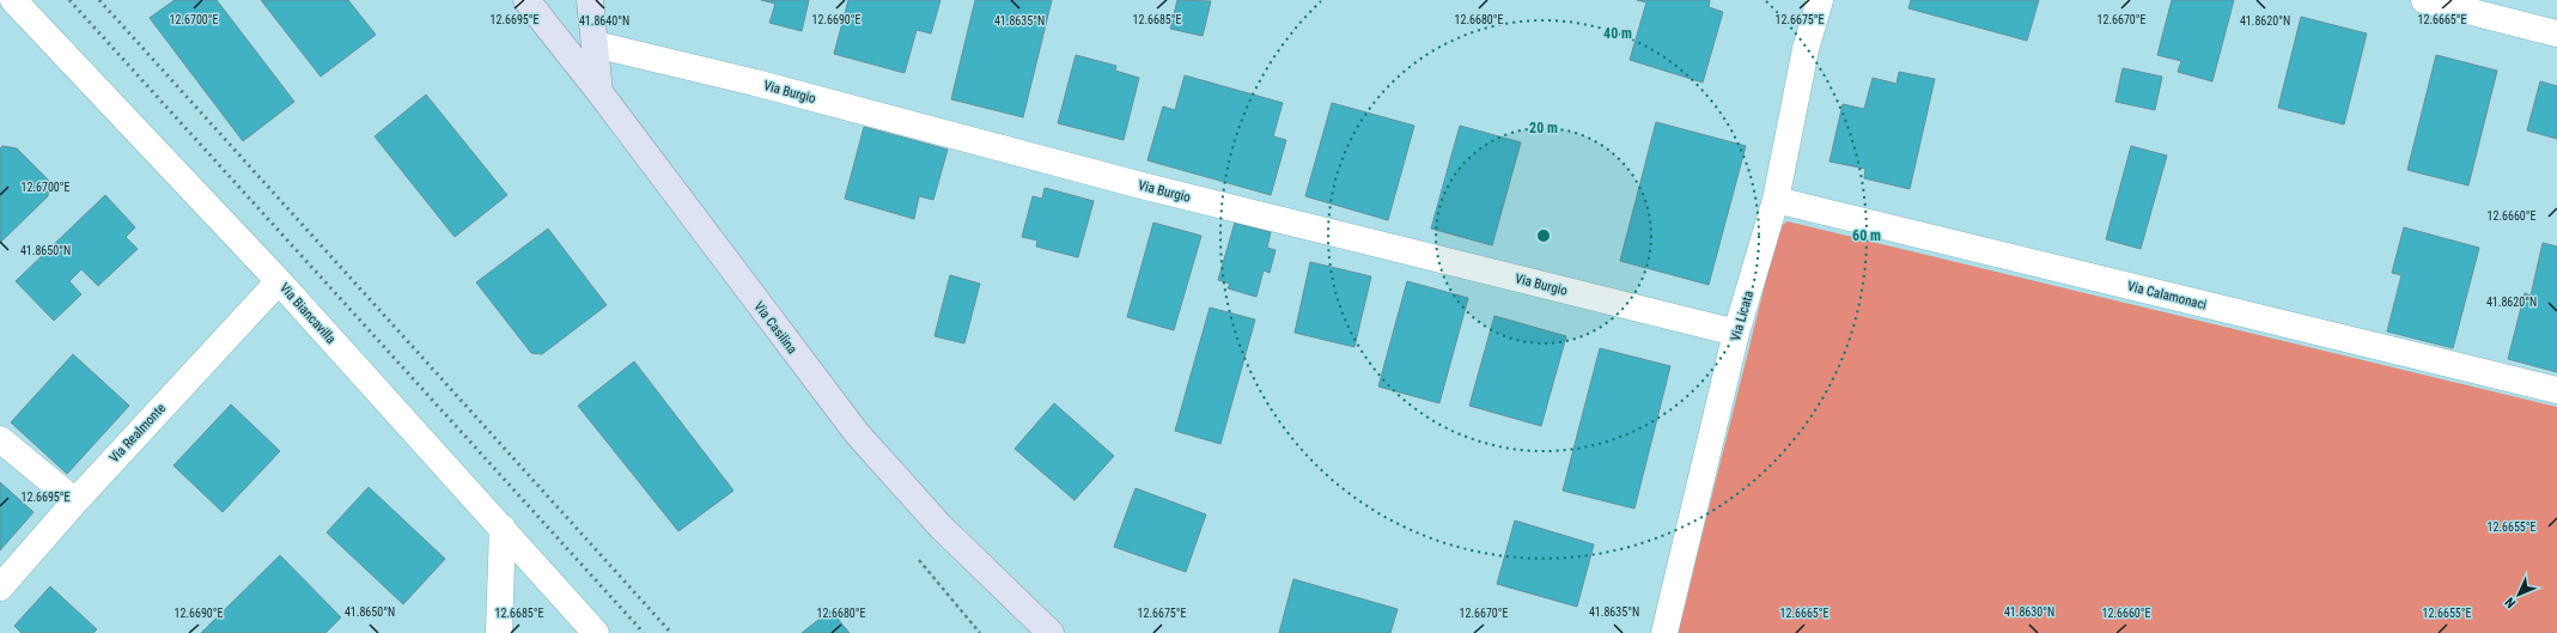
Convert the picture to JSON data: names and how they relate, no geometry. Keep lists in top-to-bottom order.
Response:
{
  "streets": {
    "main road": ["Via Casilina"],
    "street": [
      "Via Burgio",
      "Via Calamonaci",
      "Via Biancavilla",
      "Via Licata",
      "Via Realmonte"
    ]
  },
  "crossings": [
    ["Via Burgio", "Via Licata"],
    ["Via Calamonaci", "Via Licata"],
    ["Via Biancavilla", "Via Realmonte"]
  ],
  "north": "bottom left",
  "coordinates": [
    "12.6700°E",
    "12.6695°E",
    "12.6690°E",
    "12.6685°E",
    "12.6680°E",
    "12.6675°E",
    "12.6670°E",
    "12.6665°E",
    "41.8640°N",
    "41.8635°N",
    "41.8620°N",
    "12.6660°E",
    "41.8650°N",
    "12.6655°E",
    "41.8630°N"
  ],
  "rings": ["40 m", "20 m", "60 m"]
}
